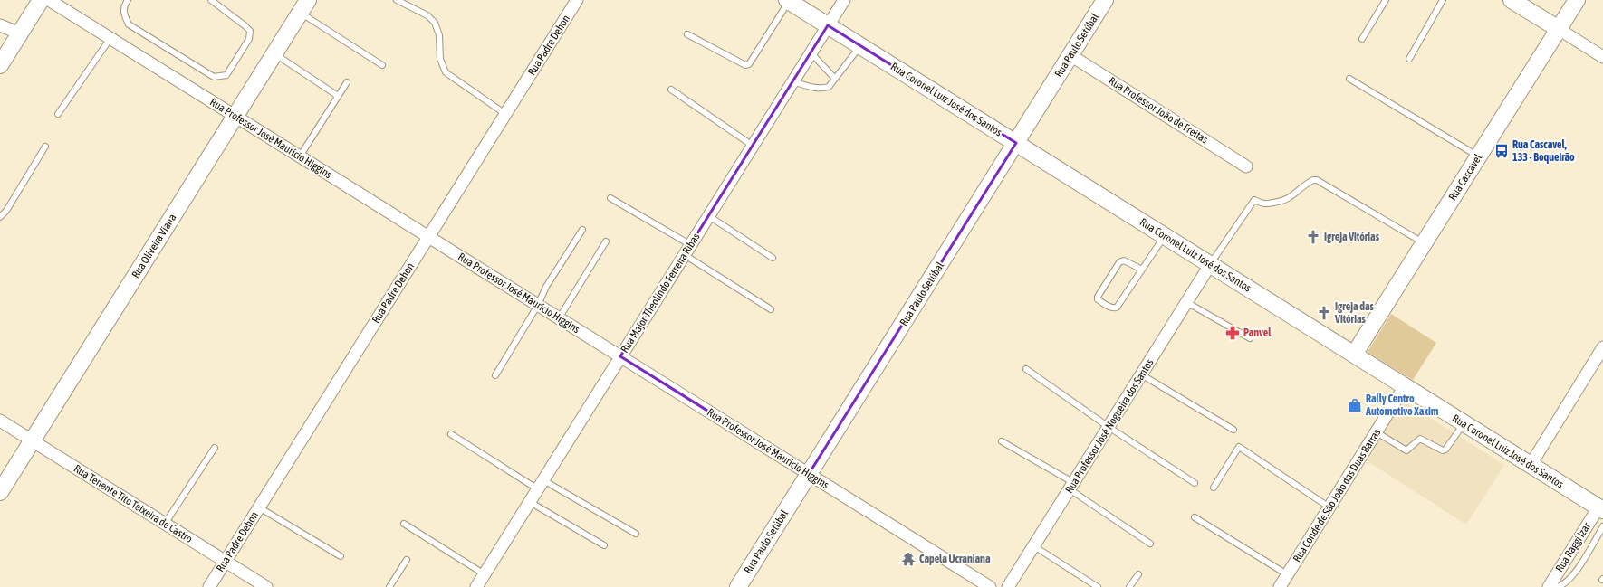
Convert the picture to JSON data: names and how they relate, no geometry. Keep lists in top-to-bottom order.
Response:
{
  "streets": {
    "main road": [
      "Rua Paulo Setúbal",
      "Rua Coronel Luiz José dos Santos",
      "Rua Cascavel",
      "Rua Oliveira Viana"
    ],
    "street": [
      "Rua Padre Dehon",
      "Rua Professor João de Freitas",
      "Rua Professor José Maurício Higgins",
      "Rua Major Theolindo Ferreira Ribas",
      "Rua Professor José Nogueira dos Santos",
      "Rua Conde de São João das Duas Barras",
      "Rua Tenente Tito Teixeira de Castro",
      "Rua Raggi Izar"
    ]
  },
  "crossings": [
    ["Rua Padre Dehon", "Rua Professor José Maurício Higgins"],
    ["Rua Padre Dehon", "Rua Tenente Tito Teixeira de Castro"],
    ["Rua Paulo Setúbal", "Rua Coronel Luiz José dos Santos"],
    ["Rua Paulo Setúbal", "Rua Professor João de Freitas"],
    ["Rua Paulo Setúbal", "Rua Professor José Maurício Higgins"],
    ["Rua Coronel Luiz José dos Santos", "Rua Cascavel"],
    ["Rua Coronel Luiz José dos Santos", "Rua Major Theolindo Ferreira Ribas"],
    ["Rua Coronel Luiz José dos Santos", "Rua Professor José Nogueira dos Santos"],
    ["Rua Coronel Luiz José dos Santos", "Rua Conde de São João das Duas Barras"],
    ["Rua Coronel Luiz José dos Santos", "Rua Raggi Izar"],
    ["Rua Professor José Maurício Higgins", "Rua Oliveira Viana"],
    ["Rua Professor José Maurício Higgins", "Rua Major Theolindo Ferreira Ribas"],
    ["Rua Oliveira Viana", "Rua Tenente Tito Teixeira de Castro"]
  ],
  "places": {
    "bus stop": ["Rua Cascavel, 133 - Boqueirão"],
    "church": ["Igreja Vitórias", "Igreja das Vitórias"],
    "pharmacy": ["Panvel"],
    "shop": ["Rally Centro Automotivo Xaxim"],
    "temple": ["Capela Ucraniana"]
  }
}
